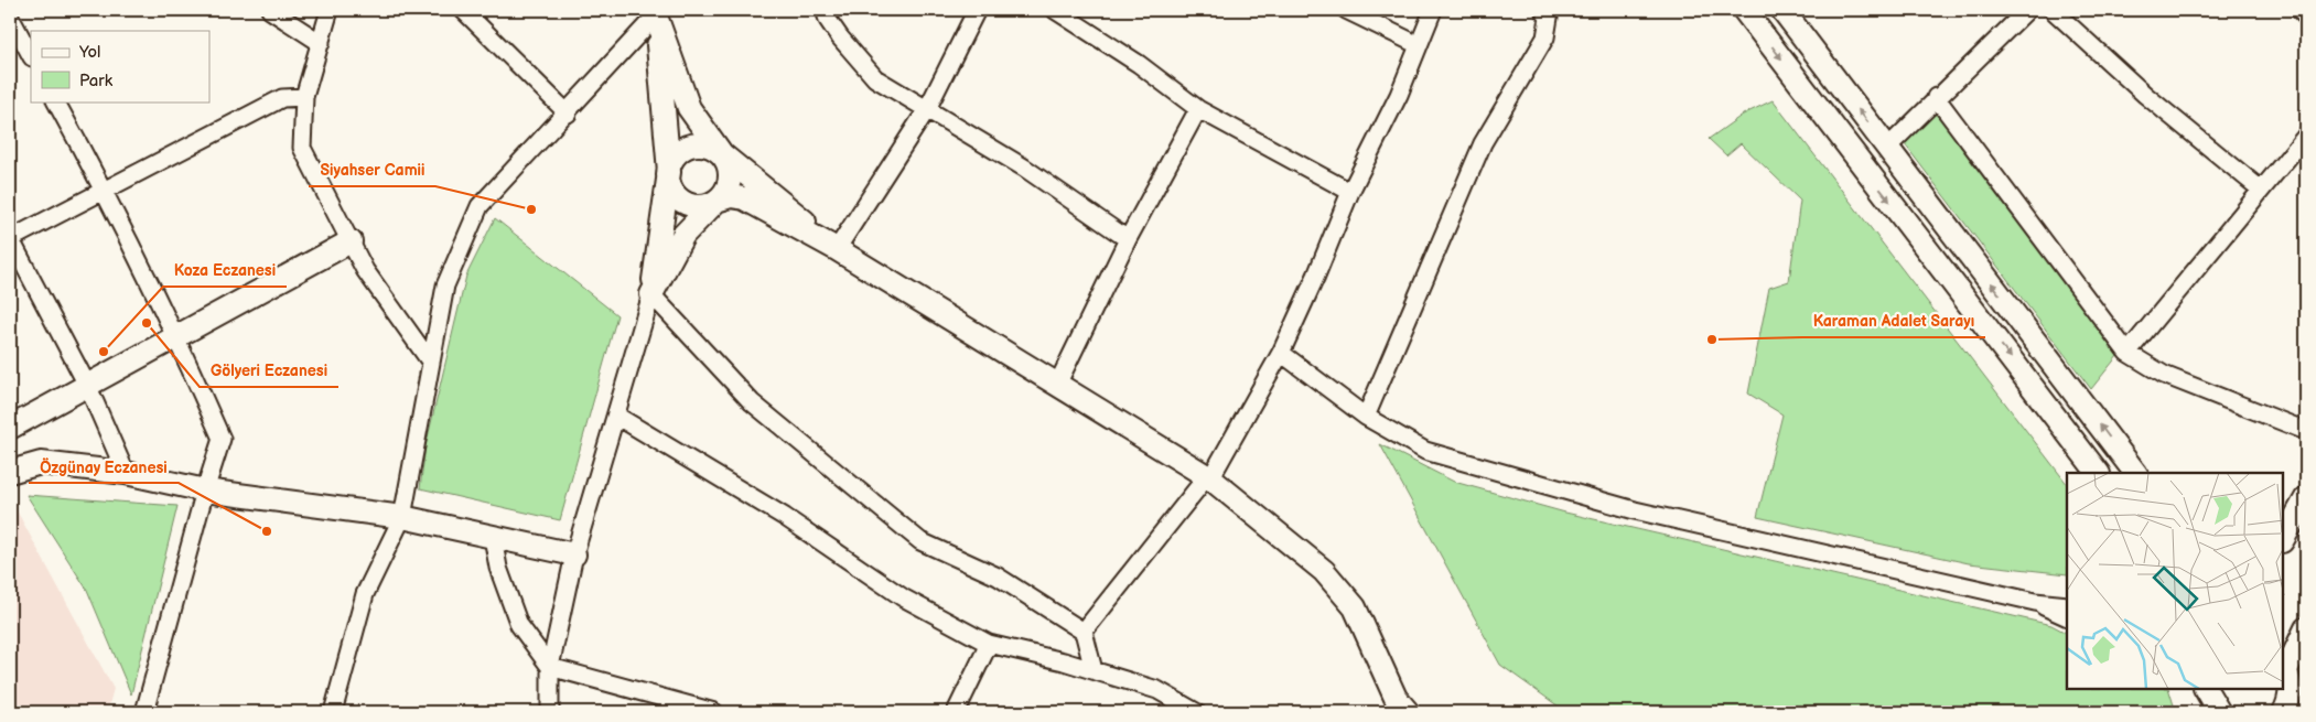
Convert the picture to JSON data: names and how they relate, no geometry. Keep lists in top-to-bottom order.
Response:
{
  "places": [
    "Siyahser Camii",
    "Gölyeri Eczanesi",
    "Karaman Adalet Sarayı",
    "Koza Eczanesi",
    "Özgünay Eczanesi"
  ],
  "legend": ["Yol", "Park"]
}
